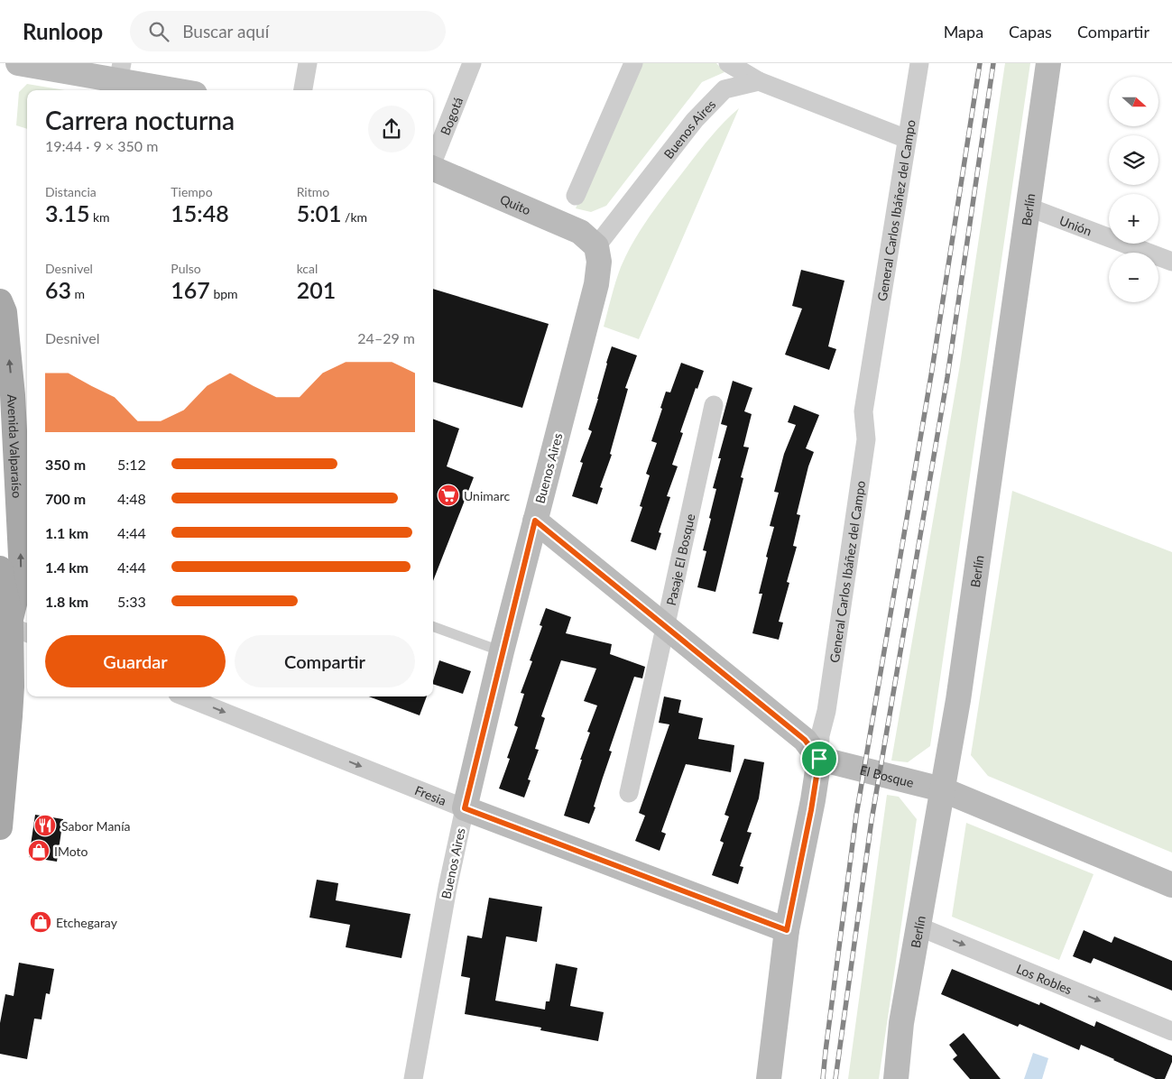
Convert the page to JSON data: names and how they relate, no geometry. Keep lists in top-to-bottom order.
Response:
{
  "streets": {
    "main road": [
      "Buenos Aires",
      "Quito",
      "General Carlos Ibáñez del Campo",
      "Berlín",
      "Avenida Valparaíso",
      "El Bosque",
      "Fresia"
    ],
    "street": [
      "Bogotá",
      "Unión",
      "Pasaje El Bosque",
      "Los Robles"
    ]
  },
  "crossings": [
    ["Buenos Aires", "Quito"],
    ["Buenos Aires", "Fresia"],
    ["General Carlos Ibáñez del Campo", "El Bosque"],
    ["General Carlos Ibáñez del Campo", "Fresia"],
    ["Berlín", "Unión"],
    ["Berlín", "El Bosque"],
    ["Berlín", "Los Robles"]
  ],
  "one_way": ["Avenida Valparaíso", "Fresia", "Los Robles"],
  "places": {
    "supermarket": ["Unimarc"],
    "restaurant": ["Sabor Manía"],
    "shop": ["IMoto", "Etchegaray"]
  },
  "north": "right",
  "page": {
    "header": "Runloop",
    "search": "Buscar aquí",
    "nav": ["Mapa", "Capas", "Compartir"],
    "map_buttons": ["+", "−"],
    "heading": ["Carrera nocturna", "19:44 · 9 × 350 m"],
    "stats": [
      ["Distancia", "3.15 km"],
      ["Tiempo", "15:48"],
      ["Ritmo", "5:01 /km"],
      ["Desnivel", "63 m"],
      ["Pulso", "167 bpm"],
      ["kcal", "201"]
    ],
    "chart": ["Desnivel", "24–29 m"],
    "list": [
      {
        "name": "350 m",
        "note": "5:12"
      },
      {
        "name": "700 m",
        "note": "4:48"
      },
      {
        "name": "1.1 km",
        "note": "4:44"
      },
      {
        "name": "1.4 km",
        "note": "4:44"
      },
      {
        "name": "1.8 km",
        "note": "5:33"
      }
    ],
    "buttons": ["Guardar", "Compartir"]
  }
}
